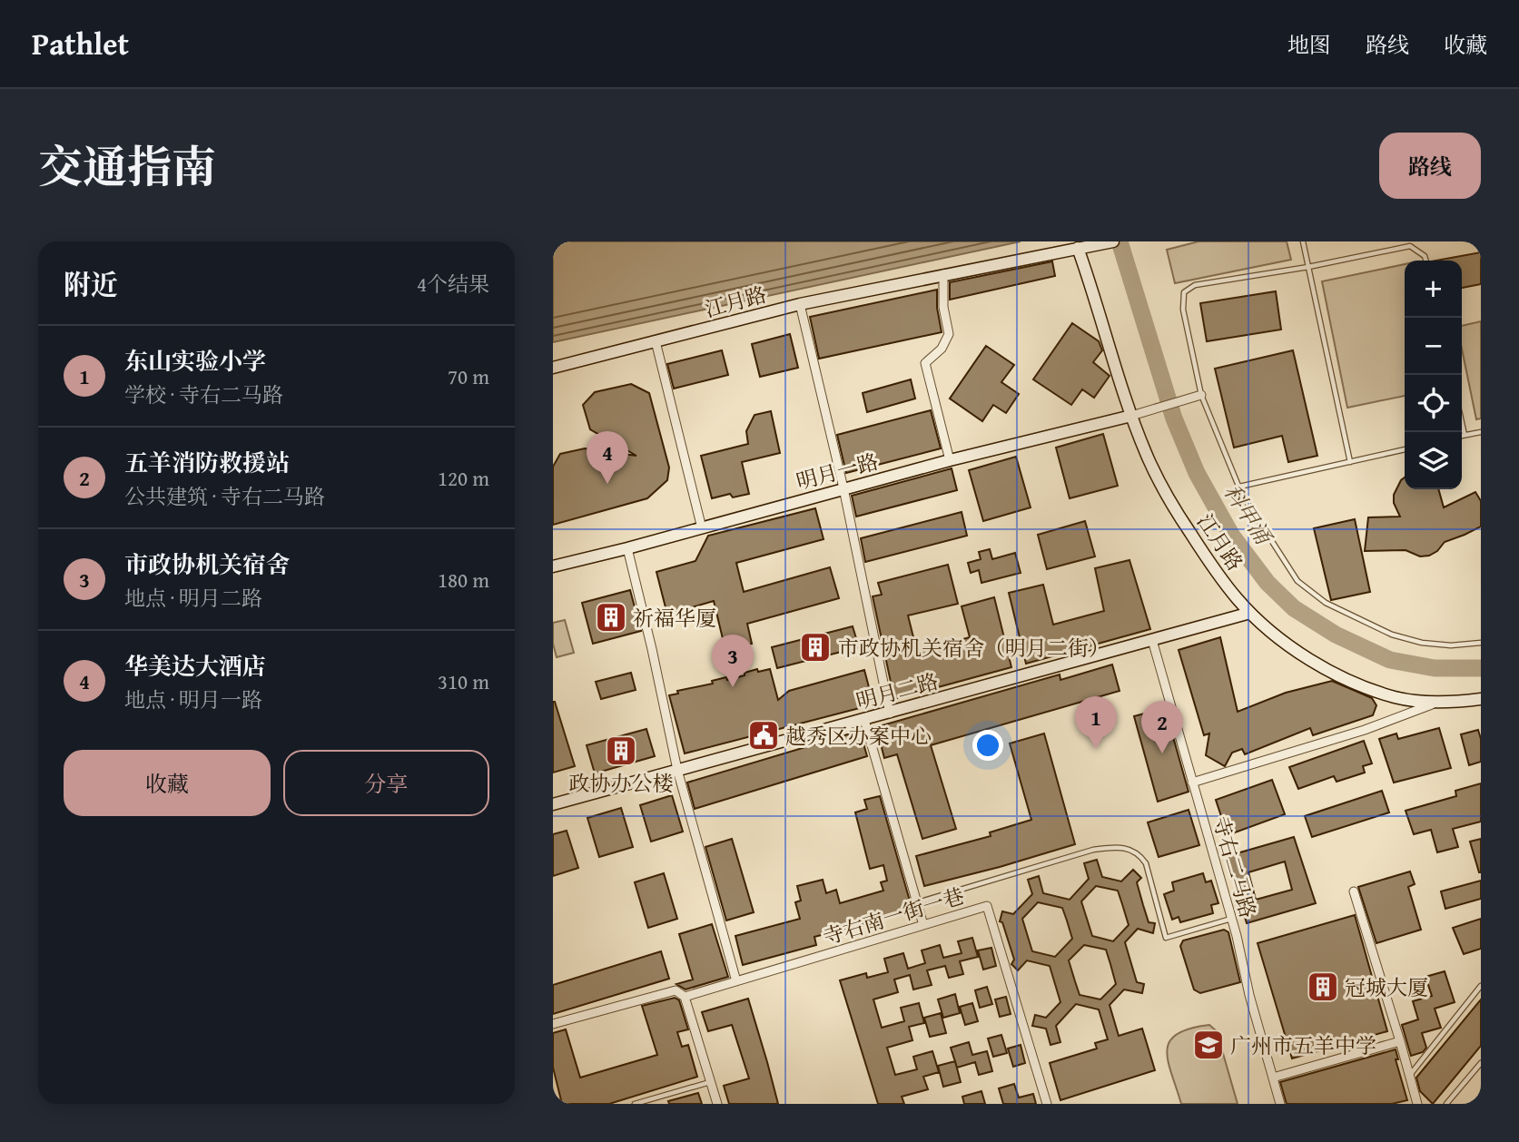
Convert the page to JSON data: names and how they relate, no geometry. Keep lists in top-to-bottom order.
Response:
{
  "streets": {
    "street": [
      "江月路",
      "明月一路",
      "明月二路",
      "寺右二马路",
      "寺右南一街一巷"
    ]
  },
  "crossings": [
    ["江月路", "明月一路"],
    ["江月路", "明月二路"],
    ["明月二路", "寺右二马路"]
  ],
  "water": ["科甲涌"],
  "places": {
    "building": [
      "祈福华厦",
      "市政协机关宿舍（明月二街）",
      "政协办公楼",
      "冠城大厦"
    ],
    "public building": ["越秀区办案中心"],
    "school or university": ["广州市五羊中学"]
  },
  "page": {
    "header": "Pathlet",
    "nav": ["地图", "路线", "收藏"],
    "title": "交通指南",
    "buttons": [
      "路线",
      ["收藏", "分享"]
    ],
    "heading": ["附近", "4个结果"],
    "map_buttons": ["+", "−"],
    "list": [
      {
        "mark": "1",
        "name": "东山实验小学",
        "note": "学校 · 寺右二马路",
        "value": "70 m"
      },
      {
        "mark": "2",
        "name": "五羊消防救援站",
        "note": "公共建筑 · 寺右二马路",
        "value": "120 m"
      },
      {
        "mark": "3",
        "name": "市政协机关宿舍",
        "note": "地点 · 明月二路",
        "value": "180 m"
      },
      {
        "mark": "4",
        "name": "华美达大酒店",
        "note": "地点 · 明月一路",
        "value": "310 m"
      }
    ],
    "pins": [
      "4",
      "3",
      "1",
      "2"
    ]
  }
}
